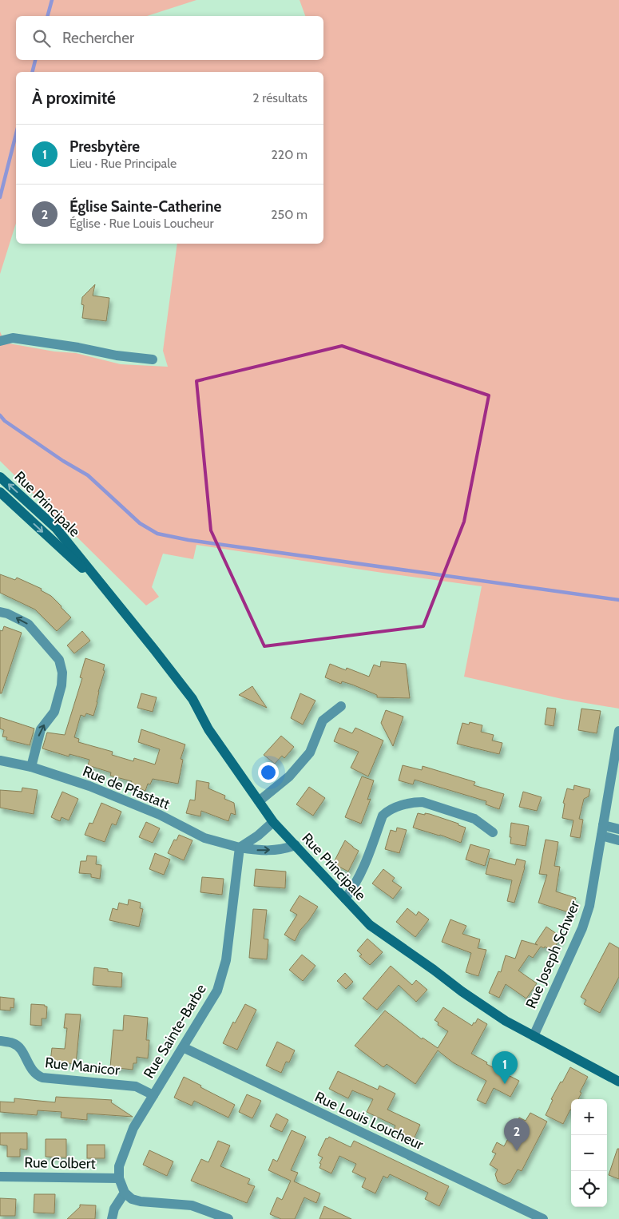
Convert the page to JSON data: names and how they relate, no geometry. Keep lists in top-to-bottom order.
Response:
{
  "streets": {
    "main road": ["Rue Principale"],
    "street": [
      "Rue de Pfastatt",
      "Rue Joseph Schwer",
      "Rue Sainte-Barbe",
      "Rue Manicor",
      "Rue Louis Loucheur",
      "Rue Colbert"
    ]
  },
  "crossings": [
    ["Rue Principale", "Rue de Pfastatt"],
    ["Rue Principale", "Rue Joseph Schwer"],
    ["Rue de Pfastatt", "Rue Sainte-Barbe"],
    ["Rue Sainte-Barbe", "Rue Manicor"],
    ["Rue Sainte-Barbe", "Rue Louis Loucheur"],
    ["Rue Sainte-Barbe", "Rue Colbert"]
  ],
  "page": {
    "search": "Rechercher",
    "heading": ["À proximité", "2 résultats"],
    "list": [
      {
        "mark": "1",
        "name": "Presbytère",
        "note": "Lieu · Rue Principale",
        "value": "220 m"
      },
      {
        "mark": "2",
        "name": "Église Sainte-Catherine",
        "note": "Église · Rue Louis Loucheur",
        "value": "250 m"
      }
    ],
    "pins": ["1", "2"],
    "map_buttons": ["+", "−"]
  }
}
